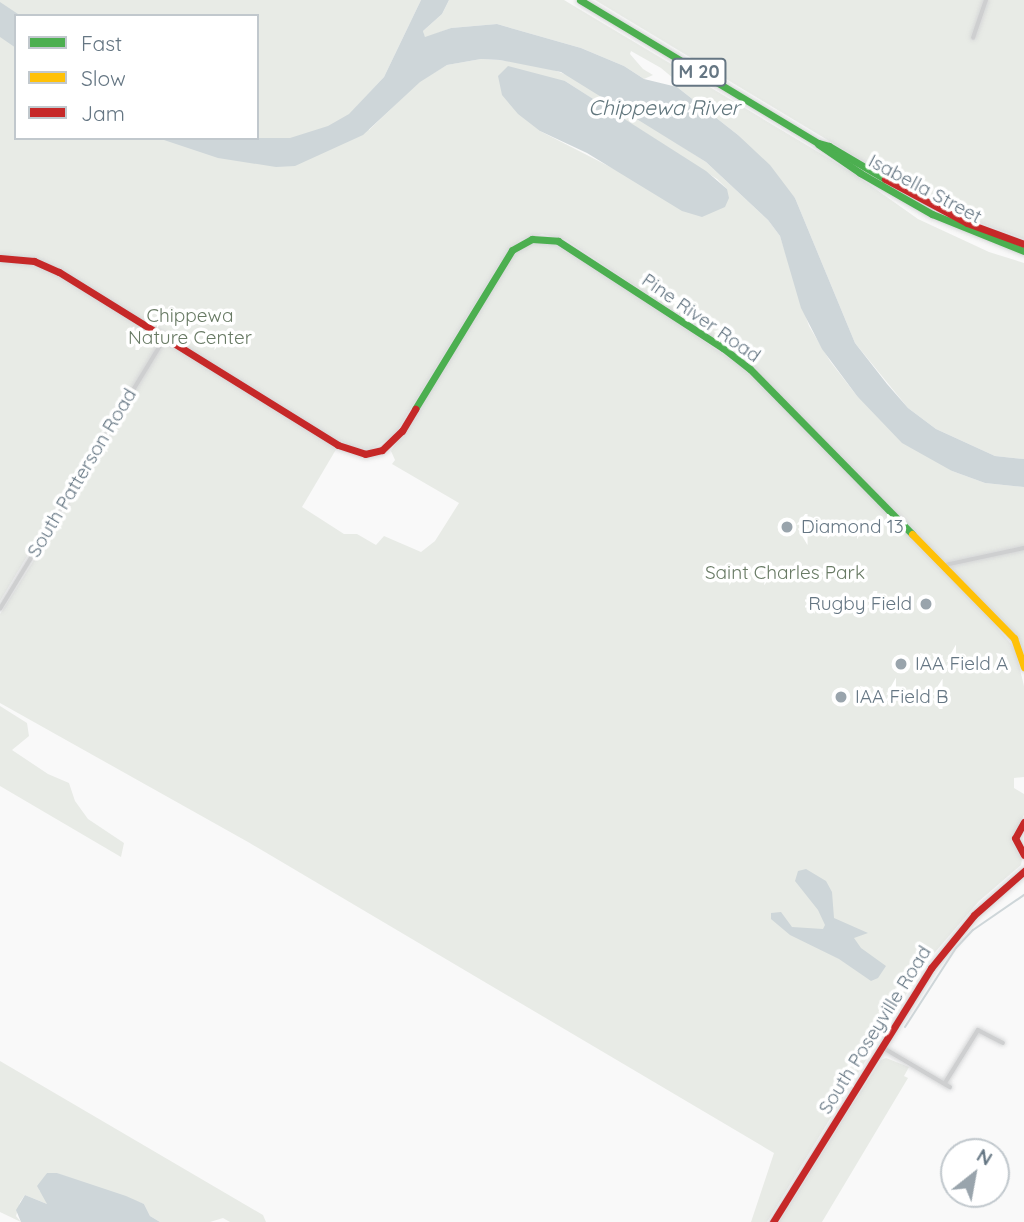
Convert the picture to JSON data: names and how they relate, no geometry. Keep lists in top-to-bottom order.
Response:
{
  "streets": {
    "main road": [
      "M 20",
      "Isabella Street",
      "Pine River Road",
      "South Poseyville Road"
    ],
    "street": ["South Patterson Road"]
  },
  "crossings": [
    ["Pine River Road", "South Patterson Road"]
  ],
  "water": ["Chippewa River"],
  "parks": ["Chippewa Nature Center", "Saint Charles Park"],
  "places": [
    "Diamond 13",
    "Rugby Field",
    "IAA Field A",
    "IAA Field B"
  ],
  "legend": ["Fast", "Slow", "Jam"],
  "north": "top right"
}
